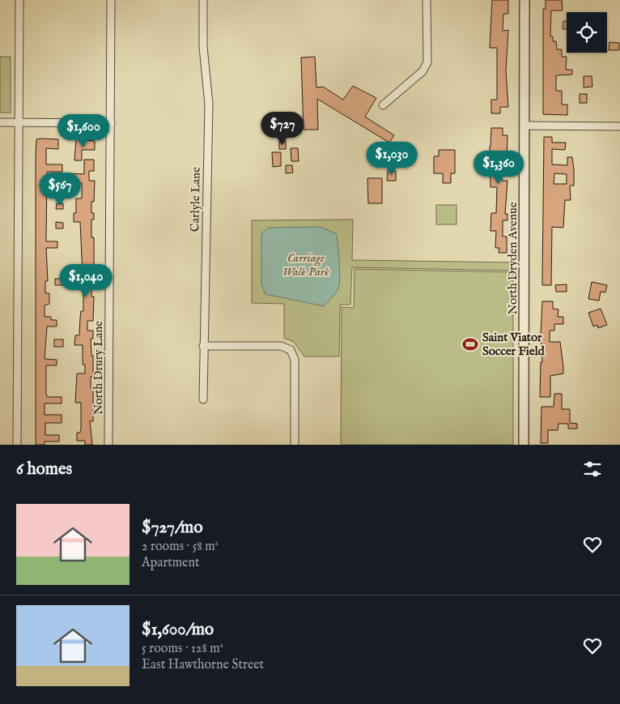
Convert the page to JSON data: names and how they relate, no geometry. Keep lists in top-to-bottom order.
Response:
{
  "streets": {
    "street": ["Carlyle Lane", "North Dryden Avenue", "North Drury Lane"]
  },
  "parks": ["Carriage Walk Park"],
  "places": {
    "sports": ["Saint Viator Soccer Field"]
  },
  "page": {
    "price": [
      "$727",
      "$1,600",
      "$1,030",
      "$1,360",
      "$567",
      "$1,040"
    ],
    "heading": "6 homes",
    "list": [
      {
        "name": "$727/mo",
        "note": "2 rooms · 58 m² · Apartment"
      },
      {
        "name": "$1,600/mo",
        "note": "5 rooms · 128 m² · East Hawthorne Street"
      }
    ]
  }
}
